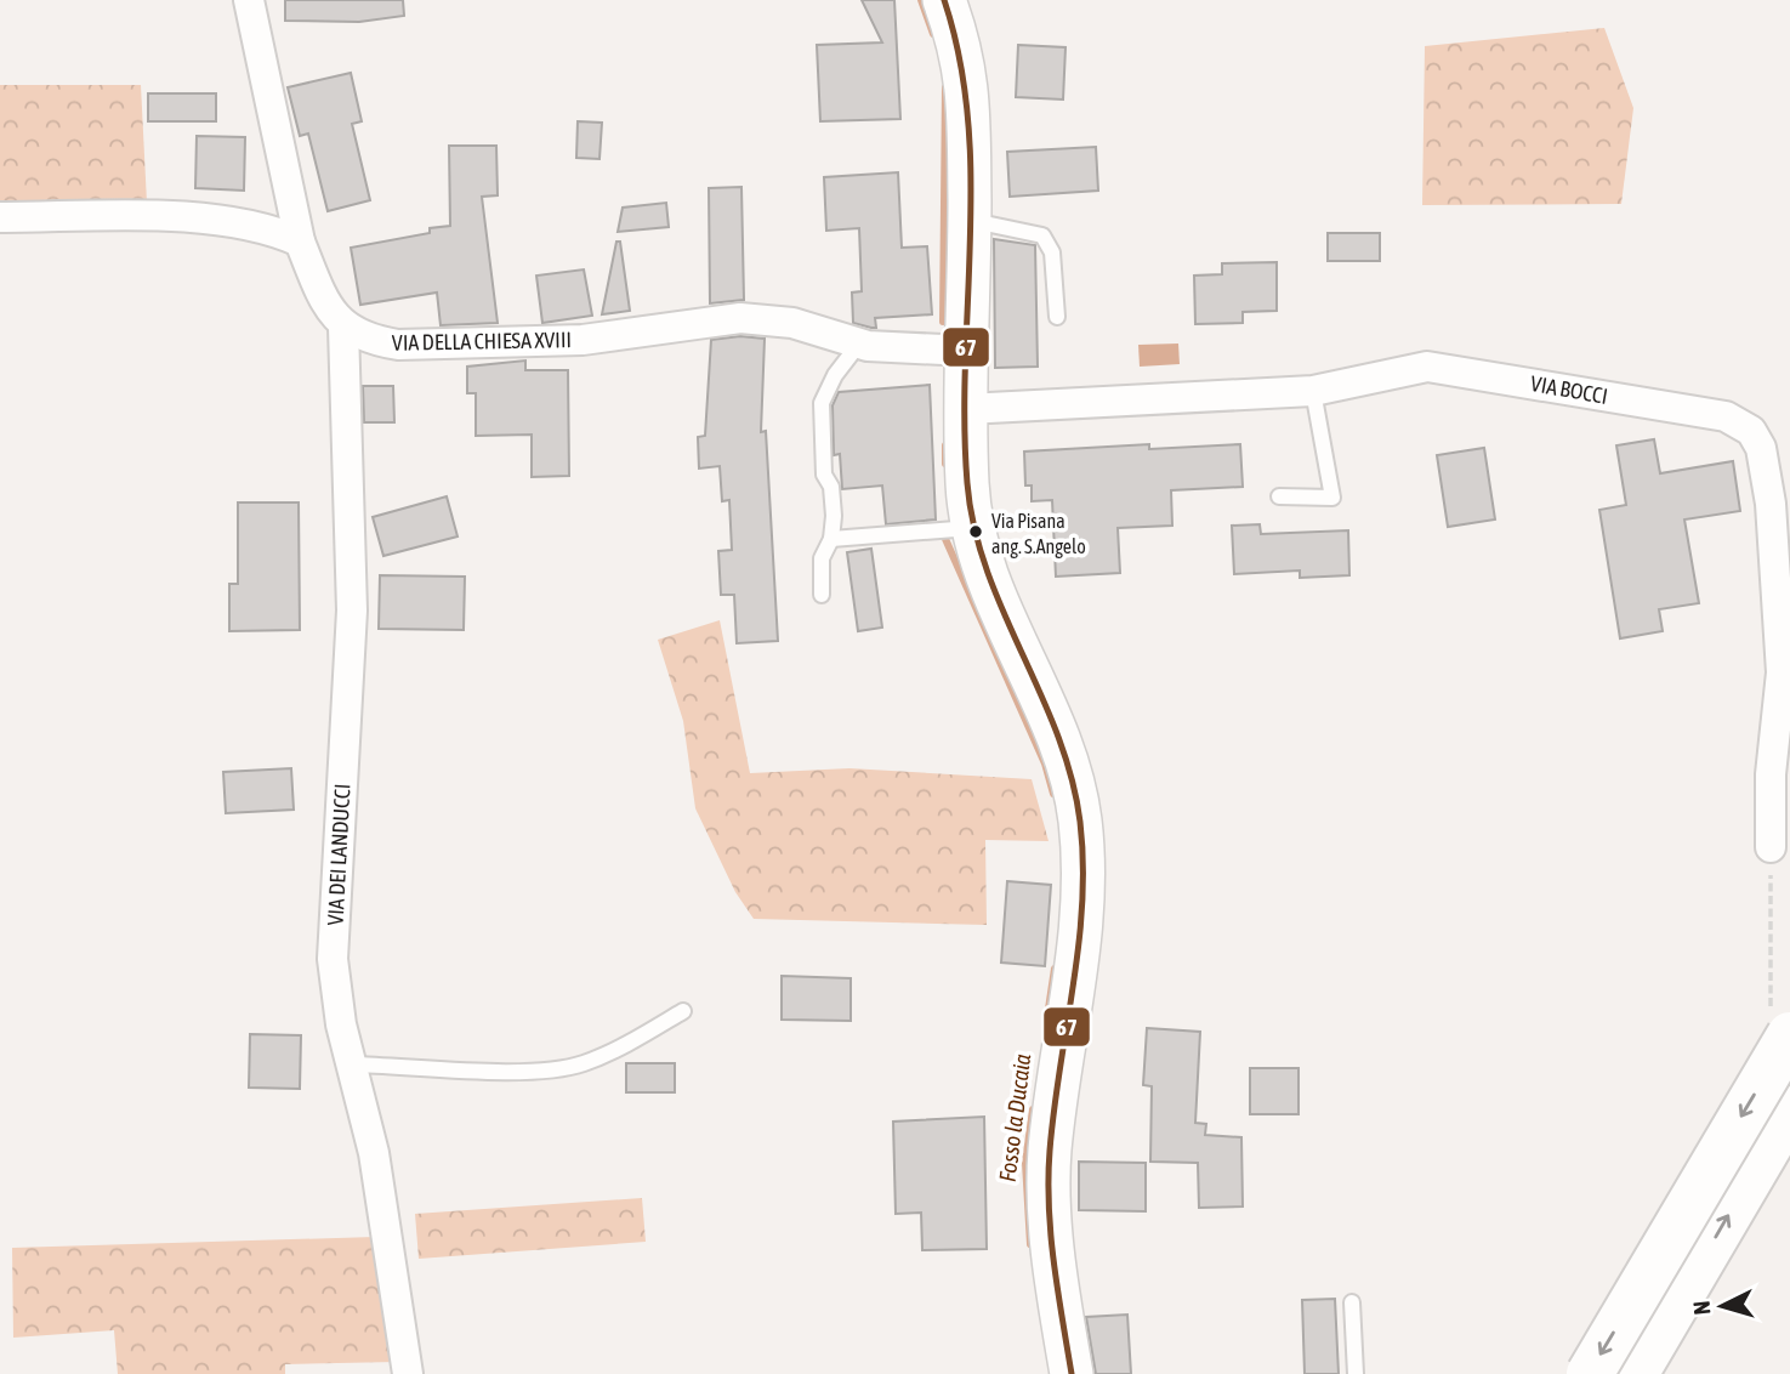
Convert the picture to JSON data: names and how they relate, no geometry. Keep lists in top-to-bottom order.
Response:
{
  "streets": {
    "street": ["VIA DELLA CHIESA XVIII", "VIA BOCCI", "VIA DEI LANDUCCI"]
  },
  "crossings": [
    ["VIA DELLA CHIESA XVIII", "VIA DEI LANDUCCI"]
  ],
  "water": ["Fosso la Ducaia"],
  "places": ["Via Pisana ang. S.Angelo"],
  "lines": ["transit line 67"],
  "north": "left"
}
